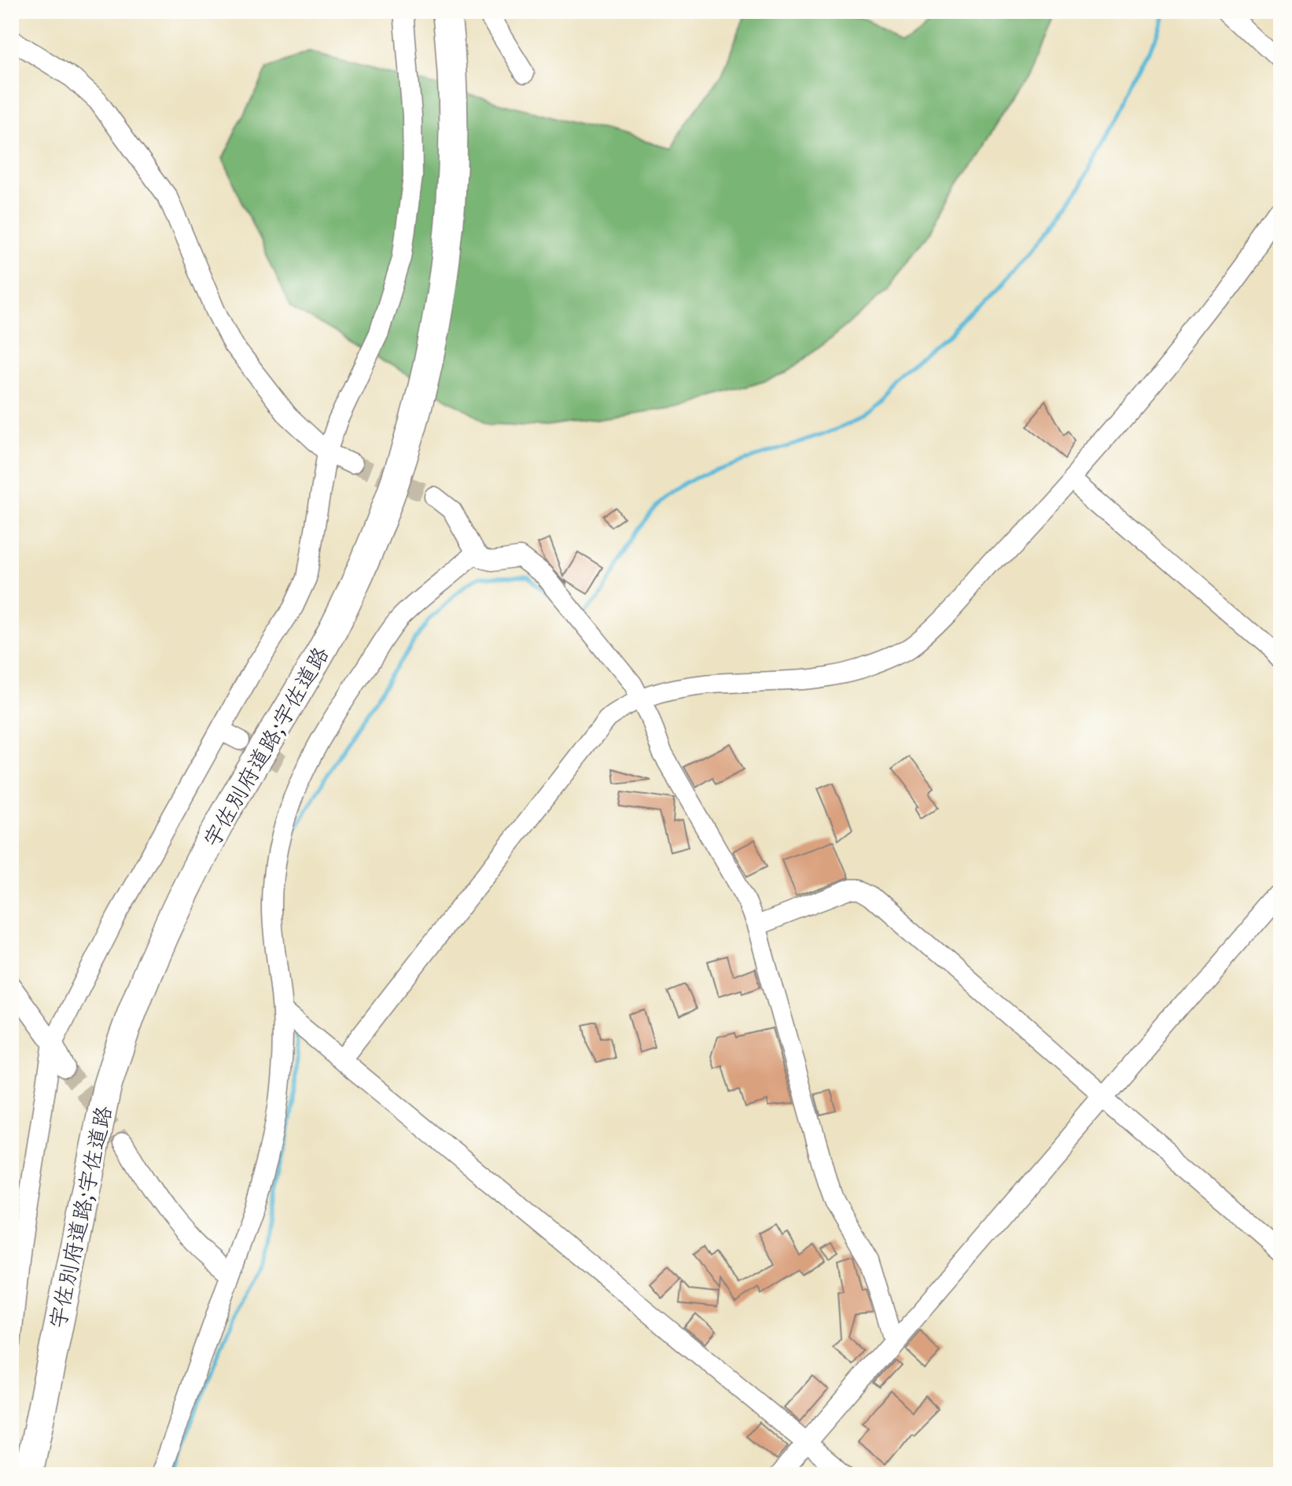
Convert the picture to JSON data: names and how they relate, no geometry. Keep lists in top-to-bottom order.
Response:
{
  "streets": {
    "highway": ["宇佐別府道路;宇佐道路"]
  }
}
